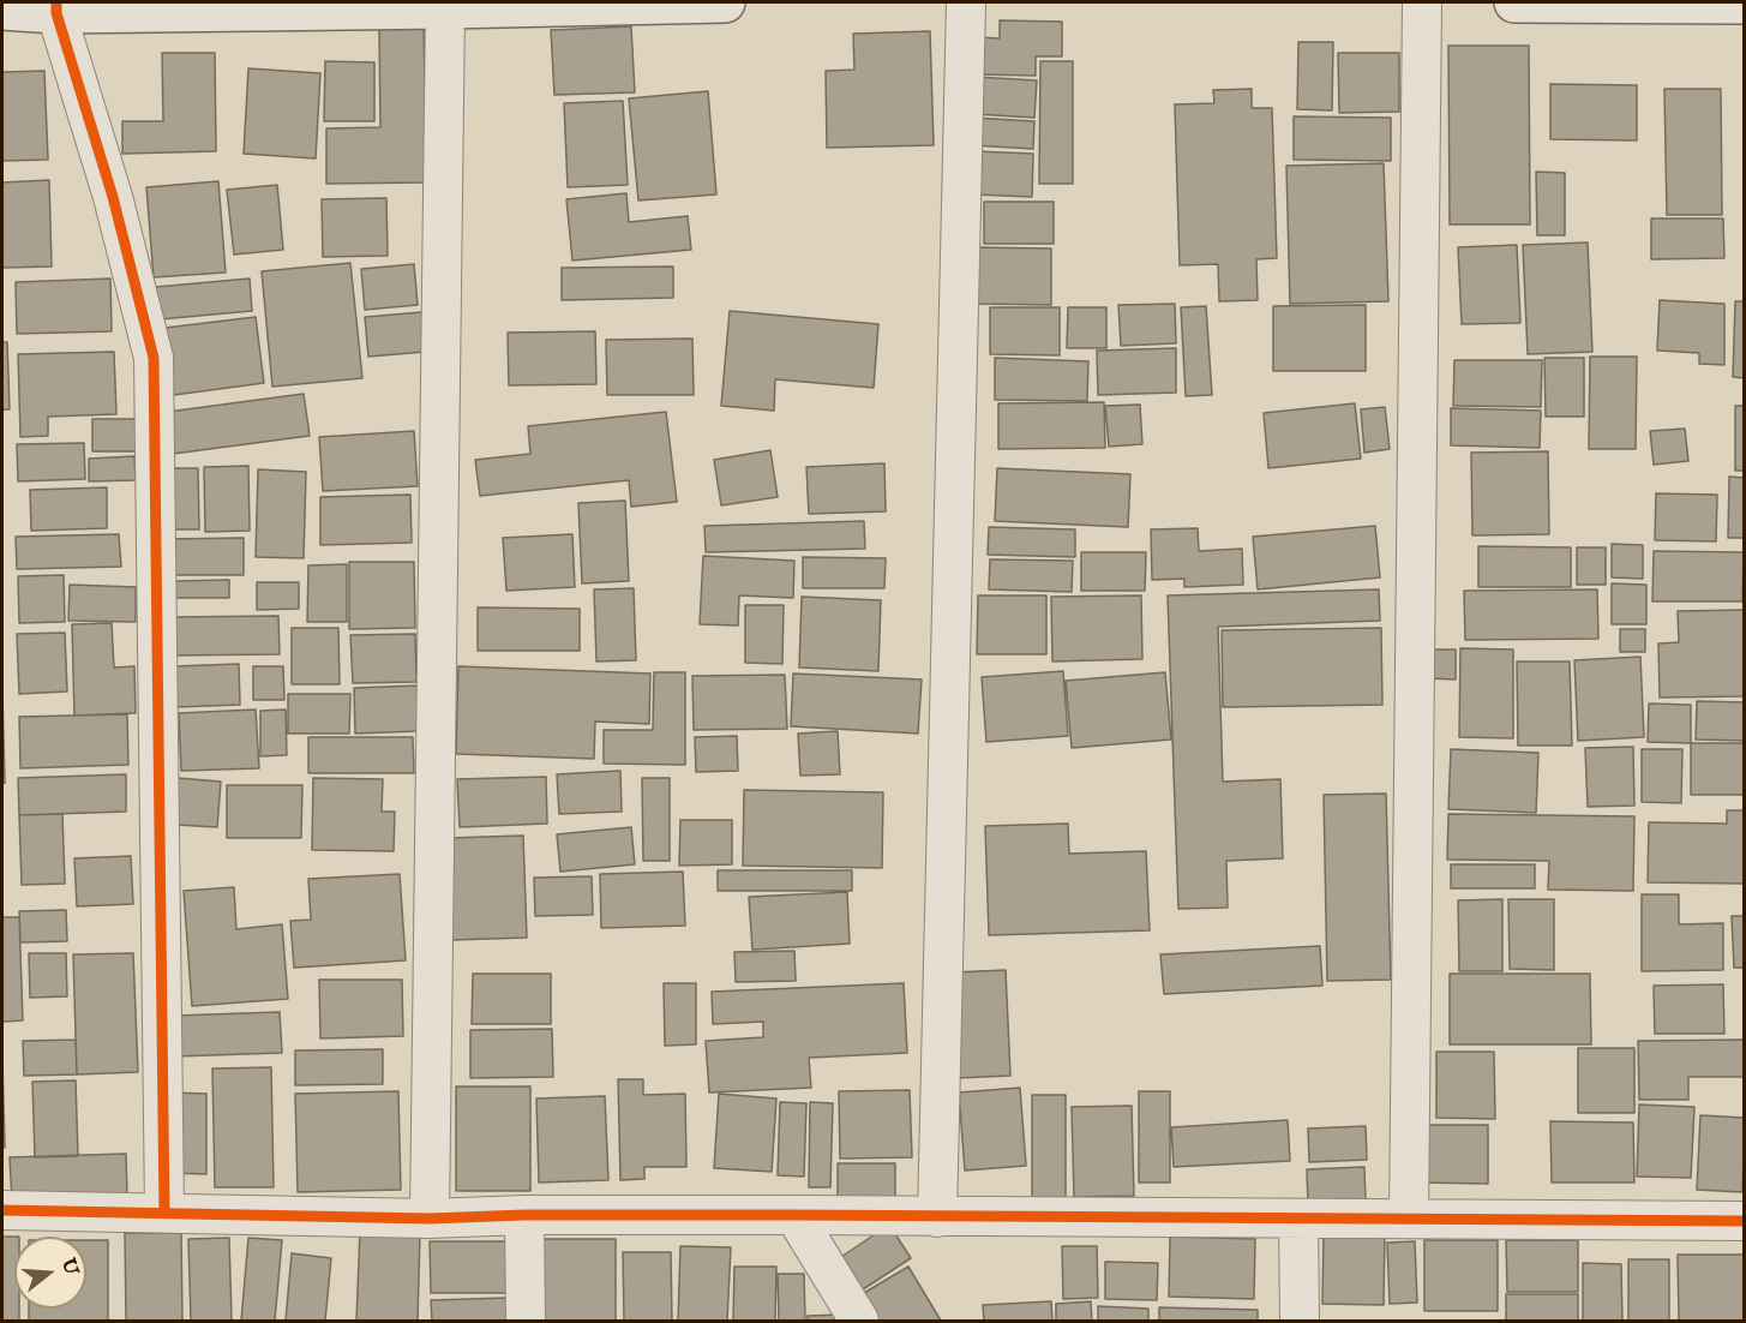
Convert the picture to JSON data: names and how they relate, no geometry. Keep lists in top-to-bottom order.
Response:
{
  "north": "right"
}
